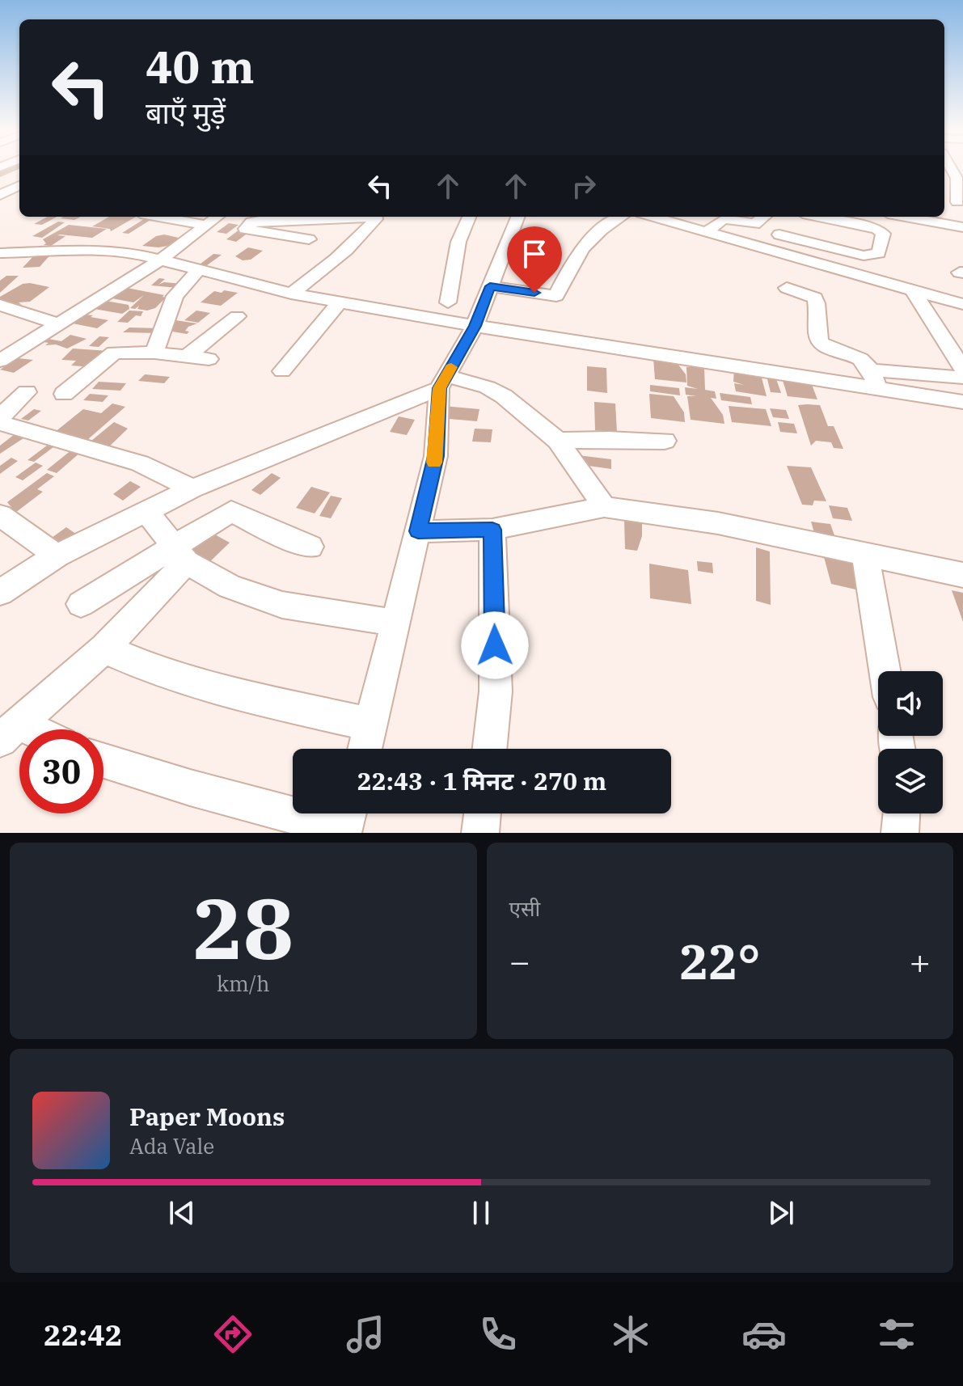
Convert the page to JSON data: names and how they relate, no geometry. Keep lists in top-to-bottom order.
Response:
{
  "page": {
    "turn": ["40 m", "बाएँ मुड़ें"],
    "limit": "30",
    "trip": "22:43 · 1 मिनट · 270 m",
    "tile": [
      ["28", "km/h"],
      "एसी"
    ],
    "heat": ["−", "22°", "+"],
    "song": ["Paper Moons", "Ada Vale"],
    "tabs": "22:42"
  }
}
